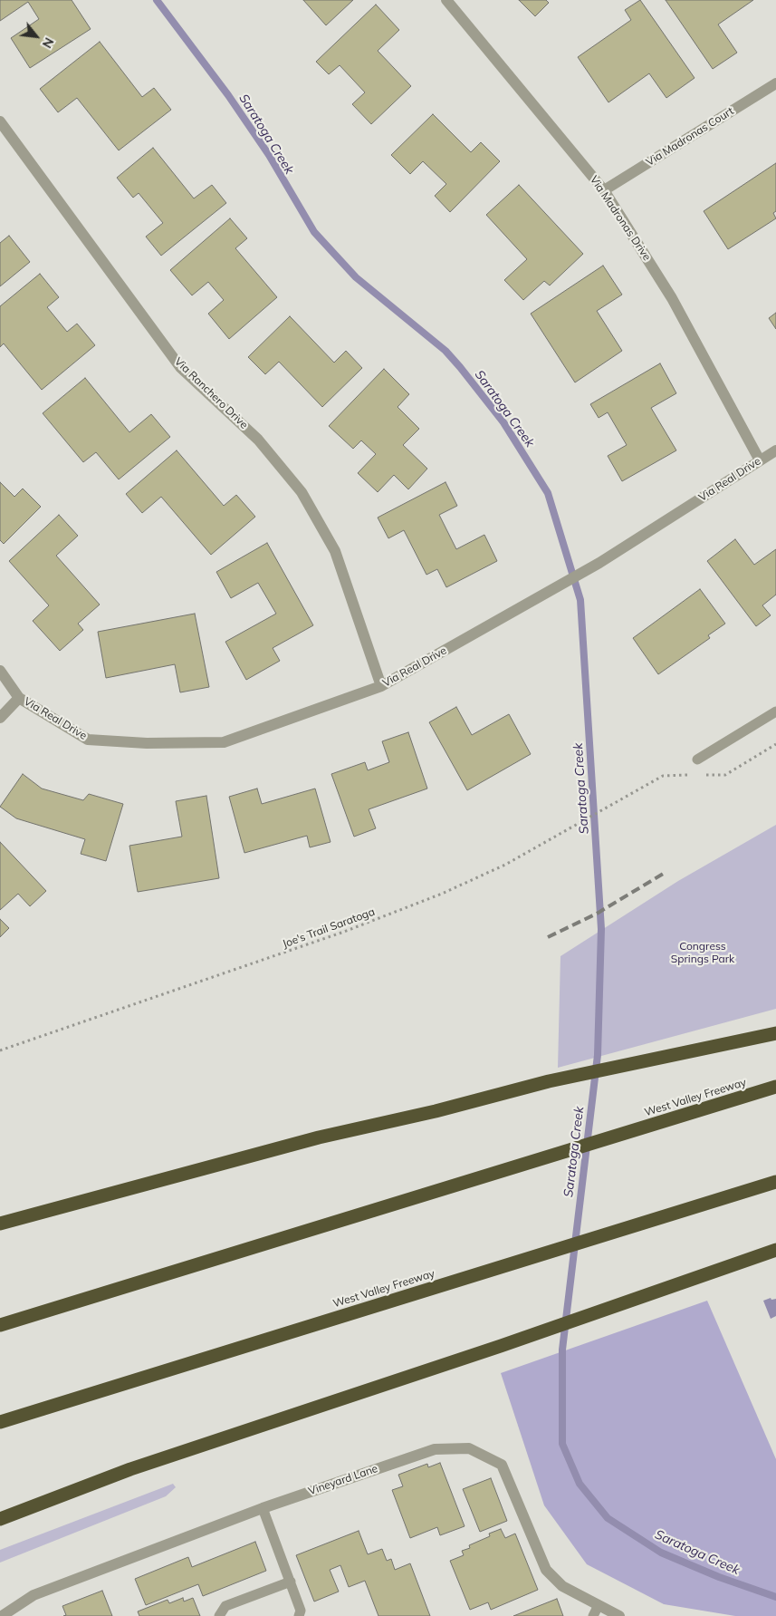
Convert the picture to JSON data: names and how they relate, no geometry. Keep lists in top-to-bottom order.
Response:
{
  "streets": {
    "highway": ["West Valley Freeway"],
    "street": [
      "Via Madronas Court",
      "Via Madronas Drive",
      "Via Ranchero Drive",
      "Via Real Drive",
      "Vineyard Lane"
    ],
    "path": ["Joe's Trail Saratoga"]
  },
  "crossings": [
    ["Via Madronas Court", "Via Madronas Drive"],
    ["Via Madronas Drive", "Via Real Drive"],
    ["Via Ranchero Drive", "Via Real Drive"]
  ],
  "water": ["Saratoga Creek"],
  "parks": ["Congress Springs Park"],
  "north": "bottom right"
}
